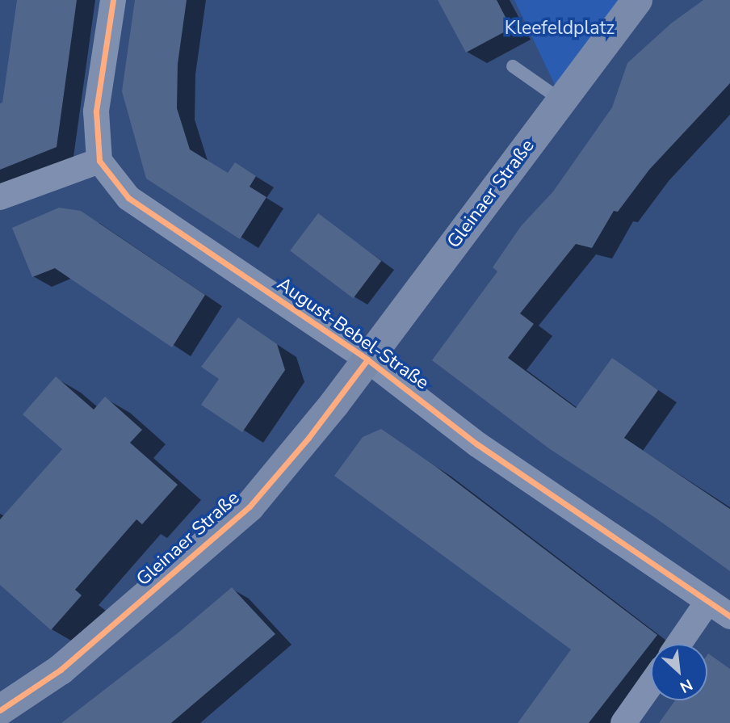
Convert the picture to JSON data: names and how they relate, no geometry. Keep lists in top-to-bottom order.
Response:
{
  "streets": {
    "street": ["Gleinaer Straße", "August-Bebel-Straße"]
  },
  "crossings": [
    ["Gleinaer Straße", "August-Bebel-Straße"]
  ],
  "parks": ["Kleefeldplatz"],
  "north": "bottom right"
}
